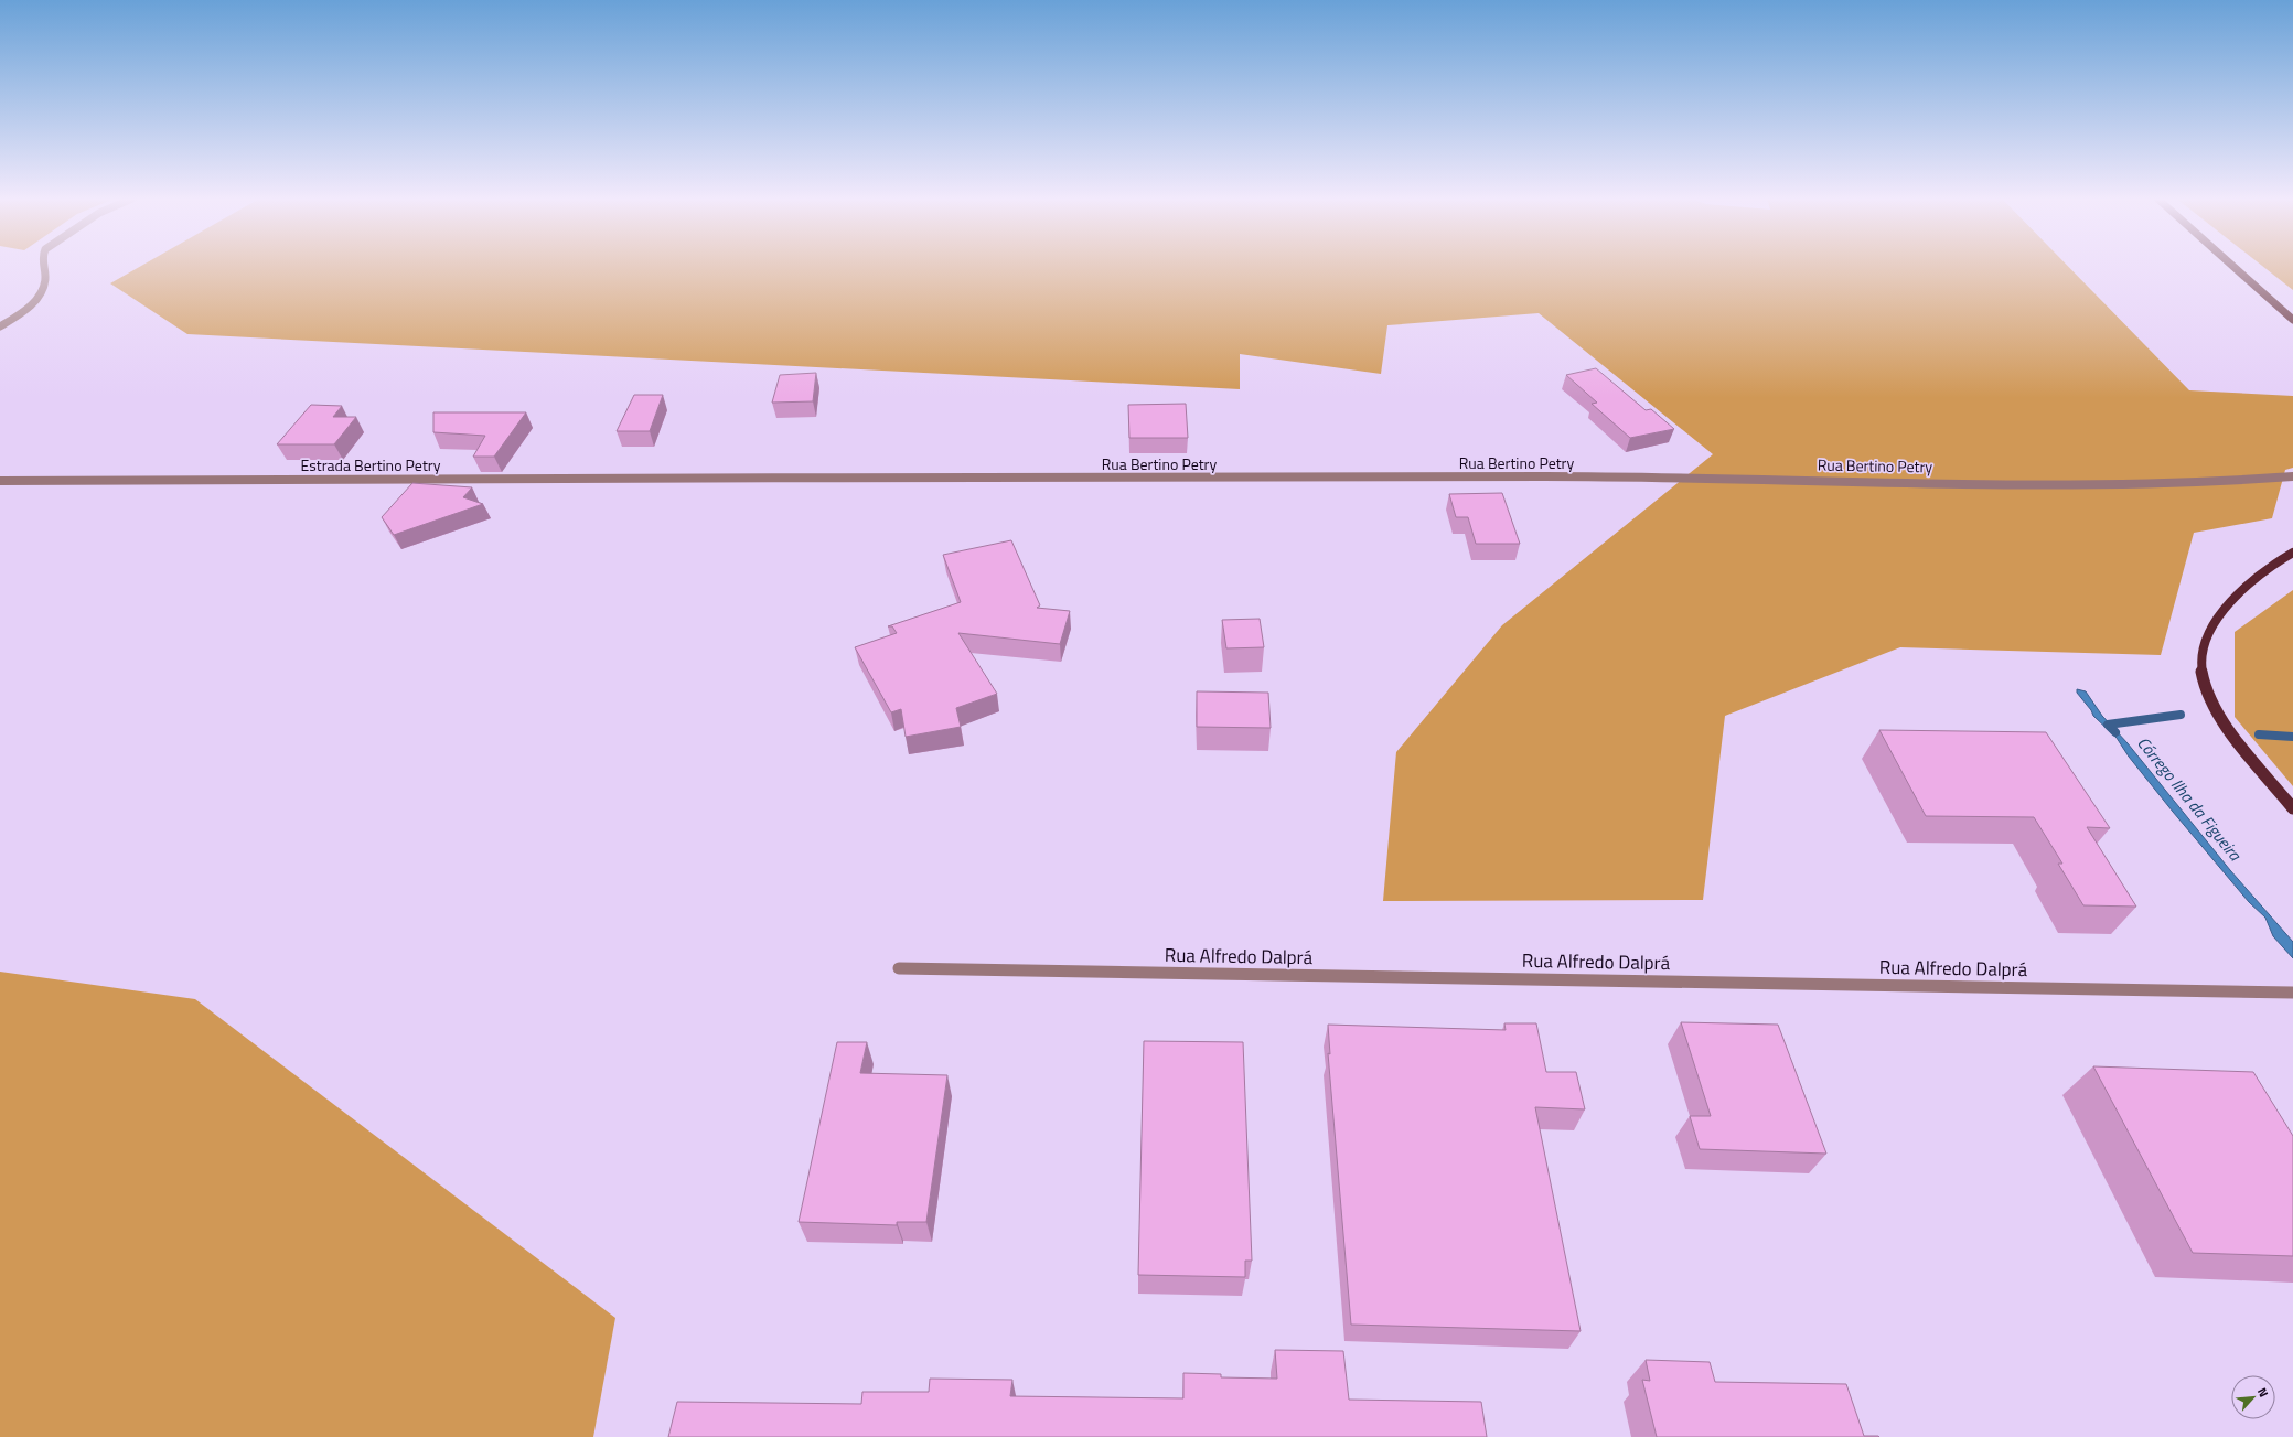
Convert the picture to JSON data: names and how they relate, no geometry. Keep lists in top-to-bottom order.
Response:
{
  "streets": {
    "street": ["Rua Bertino Petry", "Estrada Bertino Petry", "Rua Alfredo Dalprá"]
  },
  "crossings": [
    ["Rua Bertino Petry", "Estrada Bertino Petry"]
  ],
  "water": ["Córrego Ilha da Figueira"],
  "north": "top right"
}
